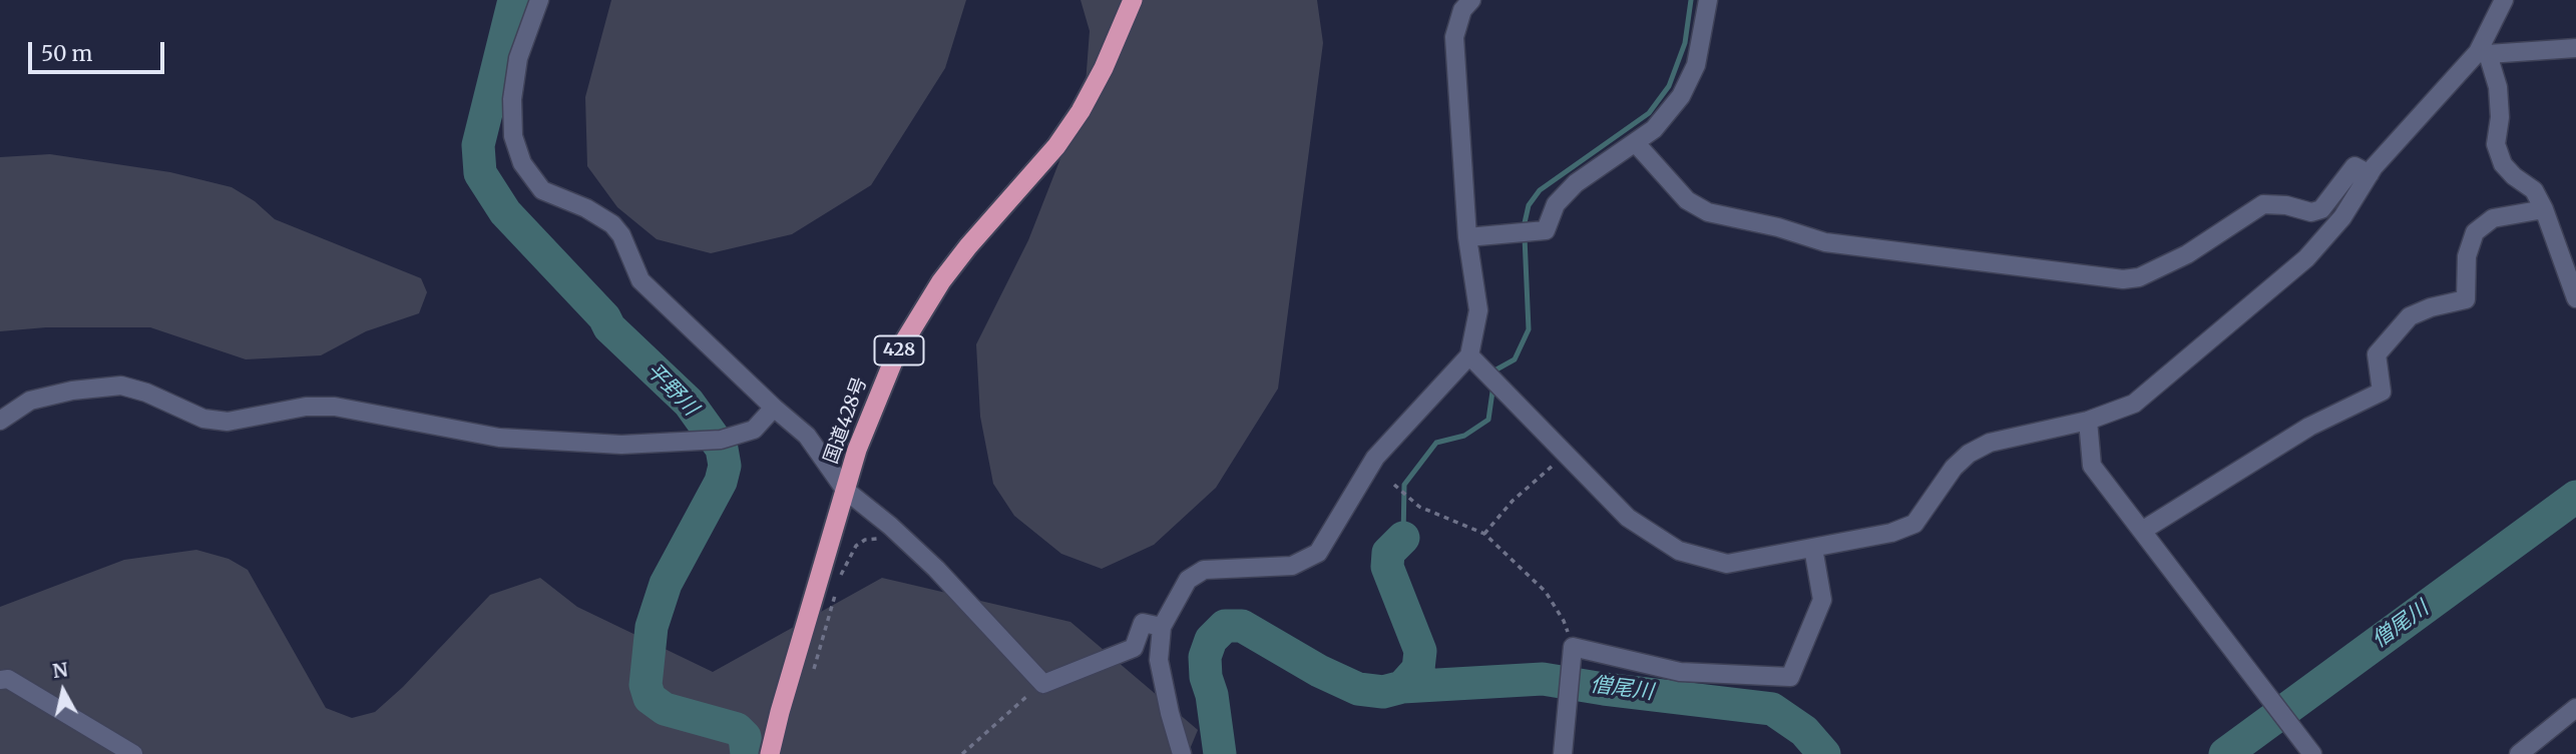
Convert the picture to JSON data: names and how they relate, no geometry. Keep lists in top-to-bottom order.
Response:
{
  "streets": {
    "highway": ["428", "国道428号"]
  },
  "water": ["平野川", "僧尾川"],
  "scale_bar": "50 m",
  "north": "top"
}
